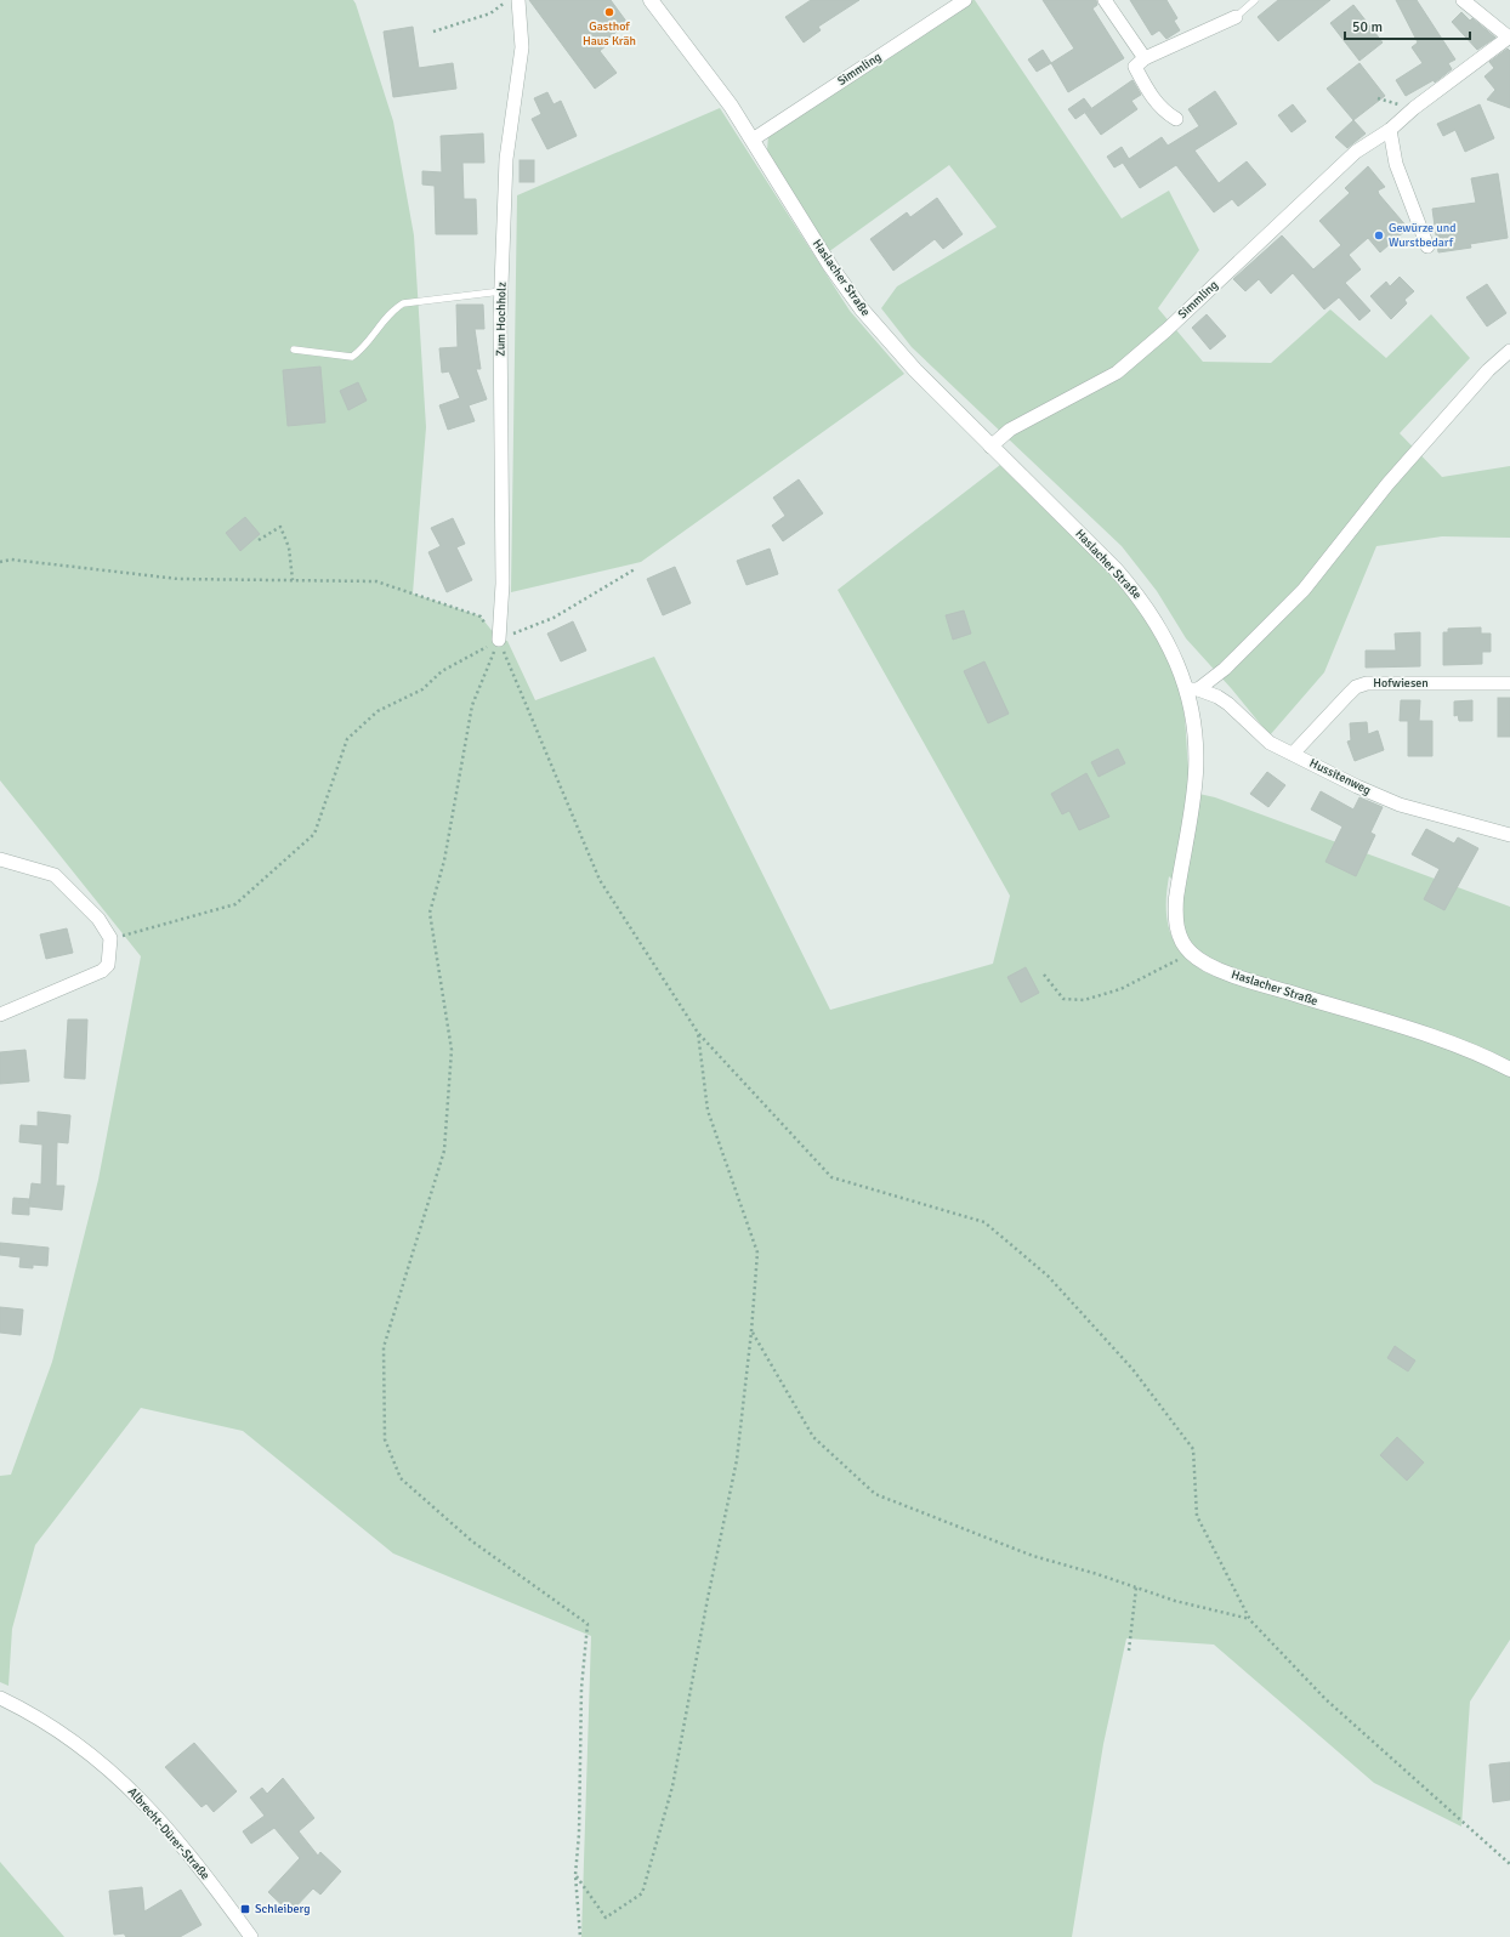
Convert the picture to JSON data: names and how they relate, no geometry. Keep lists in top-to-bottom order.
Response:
{
  "streets": {
    "street": [
      "Simmling",
      "Haslacher Straße",
      "Zum Hochholz",
      "Hofwiesen",
      "Hussitenweg",
      "Albrecht-Dürer-Straße"
    ]
  },
  "crossings": [
    ["Simmling", "Haslacher Straße"],
    ["Haslacher Straße", "Hussitenweg"],
    ["Hofwiesen", "Hussitenweg"]
  ],
  "places": {
    "other": ["Gasthof Haus Kräh", "Gewürze und Wurstbedarf"],
    "transit": ["Schleiberg"]
  },
  "scale_bar": "50 m"
}
